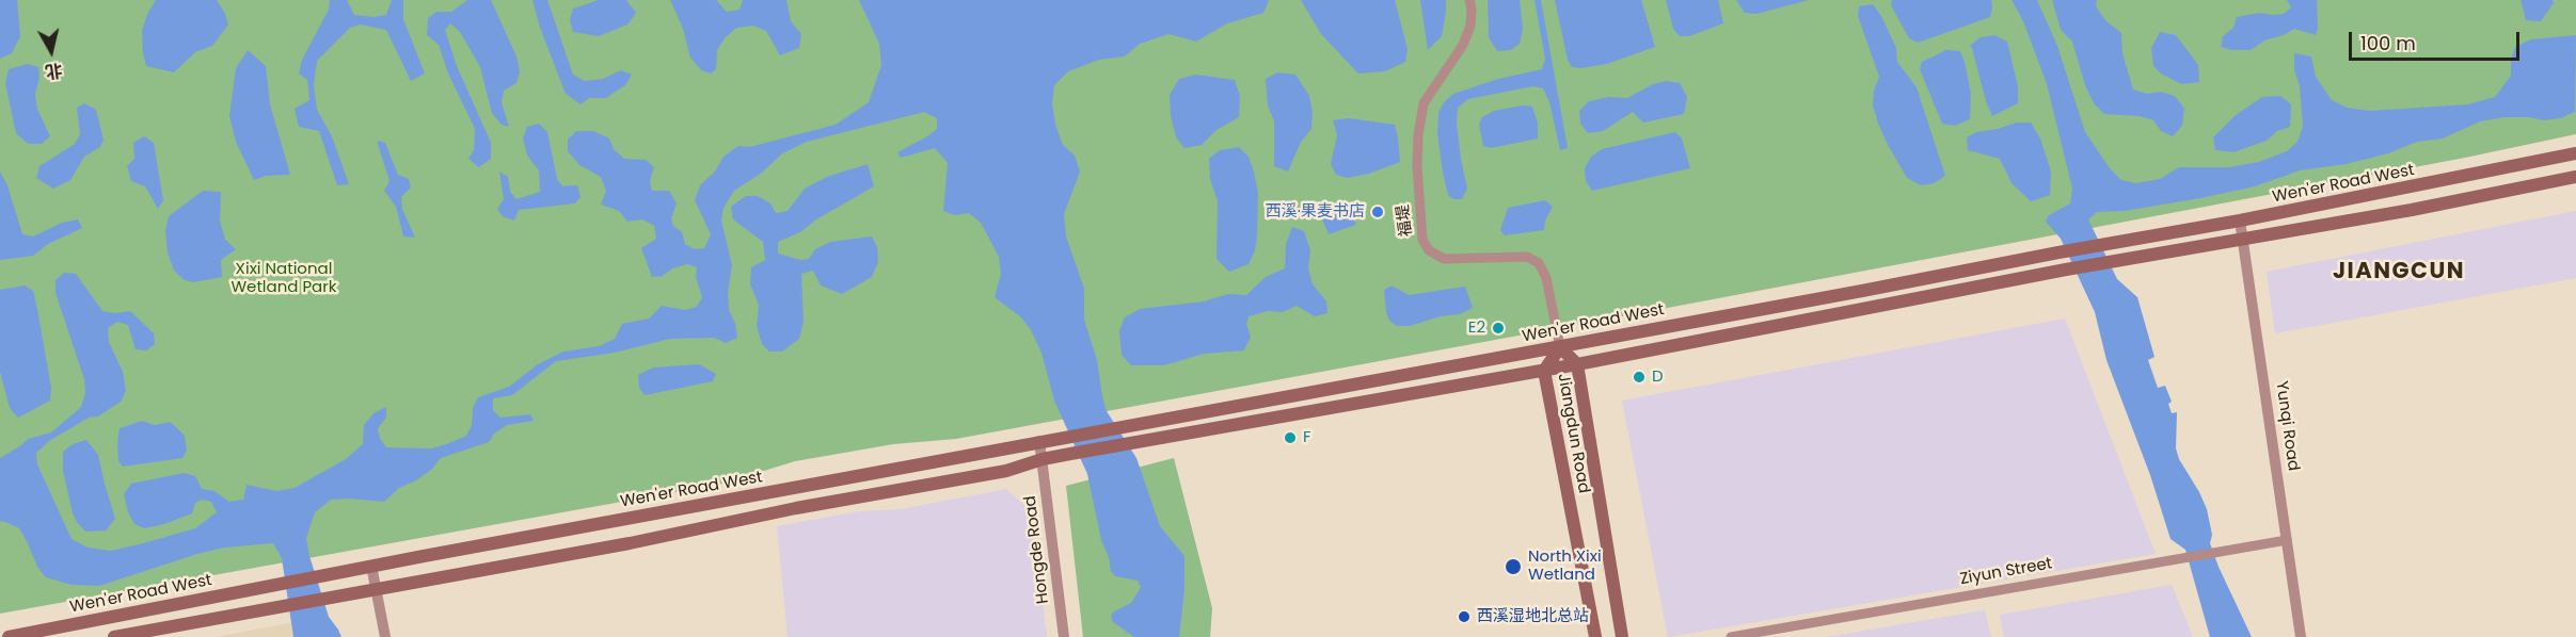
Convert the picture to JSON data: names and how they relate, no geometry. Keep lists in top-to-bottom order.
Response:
{
  "streets": {
    "main road": ["Wen'er Road West", "Jiangdun Road"],
    "street": [
      "福堤",
      "Yunqi Road",
      "Hongde Road",
      "Ziyun Street"
    ]
  },
  "crossings": [
    ["Wen'er Road West", "福堤"],
    ["Wen'er Road West", "Yunqi Road"],
    ["Wen'er Road West", "Jiangdun Road"],
    ["Wen'er Road West", "Hongde Road"],
    ["福堤", "Jiangdun Road"],
    ["Yunqi Road", "Ziyun Street"]
  ],
  "districts": ["JIANGCUN"],
  "parks": ["Xixi National Wetland Park"],
  "places": [
    "西溪·果麦书店",
    "E2",
    "D",
    "F",
    "North Xixi Wetland",
    "西溪湿地北总站"
  ],
  "scale_bar": "100 m",
  "north": "bottom"
}
